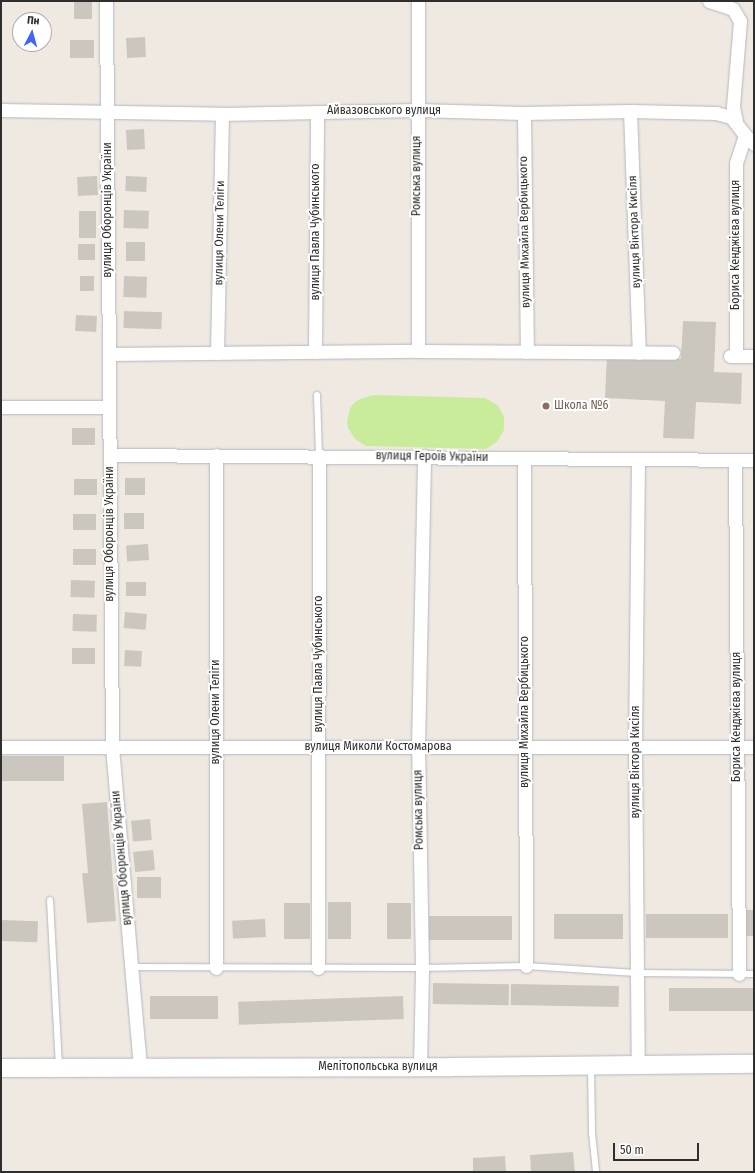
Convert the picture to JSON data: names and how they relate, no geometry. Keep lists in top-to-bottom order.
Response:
{
  "streets": {
    "main road": ["Мелітопольська вулиця"],
    "street": [
      "Айвазовського вулиця",
      "Ромська вулиця",
      "вулиця Оборонців України",
      "вулиця Павла Чубинського",
      "вулиця Михайла Вербицького",
      "вулиця Віктора Кисіля",
      "вулиця Олени Теліги",
      "Бориса Кенджієва вулиця",
      "вулиця Героїв України",
      "вулиця Миколи Костомарова"
    ]
  },
  "crossings": [
    ["Айвазовського вулиця", "Ромська вулиця"],
    ["Айвазовського вулиця", "вулиця Оборонців України"],
    ["Айвазовського вулиця", "вулиця Павла Чубинського"],
    ["Айвазовського вулиця", "вулиця Михайла Вербицького"],
    ["Айвазовського вулиця", "вулиця Віктора Кисіля"],
    ["Айвазовського вулиця", "вулиця Олени Теліги"],
    ["Айвазовського вулиця", "Бориса Кенджієва вулиця"],
    ["Ромська вулиця", "вулиця Героїв України"],
    ["Ромська вулиця", "вулиця Миколи Костомарова"],
    ["Ромська вулиця", "Мелітопольська вулиця"],
    ["вулиця Оборонців України", "вулиця Героїв України"],
    ["вулиця Оборонців України", "вулиця Миколи Костомарова"],
    ["вулиця Оборонців України", "Мелітопольська вулиця"],
    ["вулиця Павла Чубинського", "вулиця Героїв України"],
    ["вулиця Павла Чубинського", "вулиця Миколи Костомарова"],
    ["вулиця Михайла Вербицького", "вулиця Героїв України"],
    ["вулиця Михайла Вербицького", "вулиця Миколи Костомарова"],
    ["вулиця Віктора Кисіля", "вулиця Героїв України"],
    ["вулиця Віктора Кисіля", "вулиця Миколи Костомарова"],
    ["вулиця Віктора Кисіля", "Мелітопольська вулиця"],
    ["вулиця Олени Теліги", "вулиця Героїв України"],
    ["вулиця Олени Теліги", "вулиця Миколи Костомарова"],
    ["Бориса Кенджієва вулиця", "вулиця Героїв України"],
    ["Бориса Кенджієва вулиця", "вулиця Миколи Костомарова"]
  ],
  "places": ["Школа №6"],
  "scale_bar": "50 m",
  "north": "top"
}
